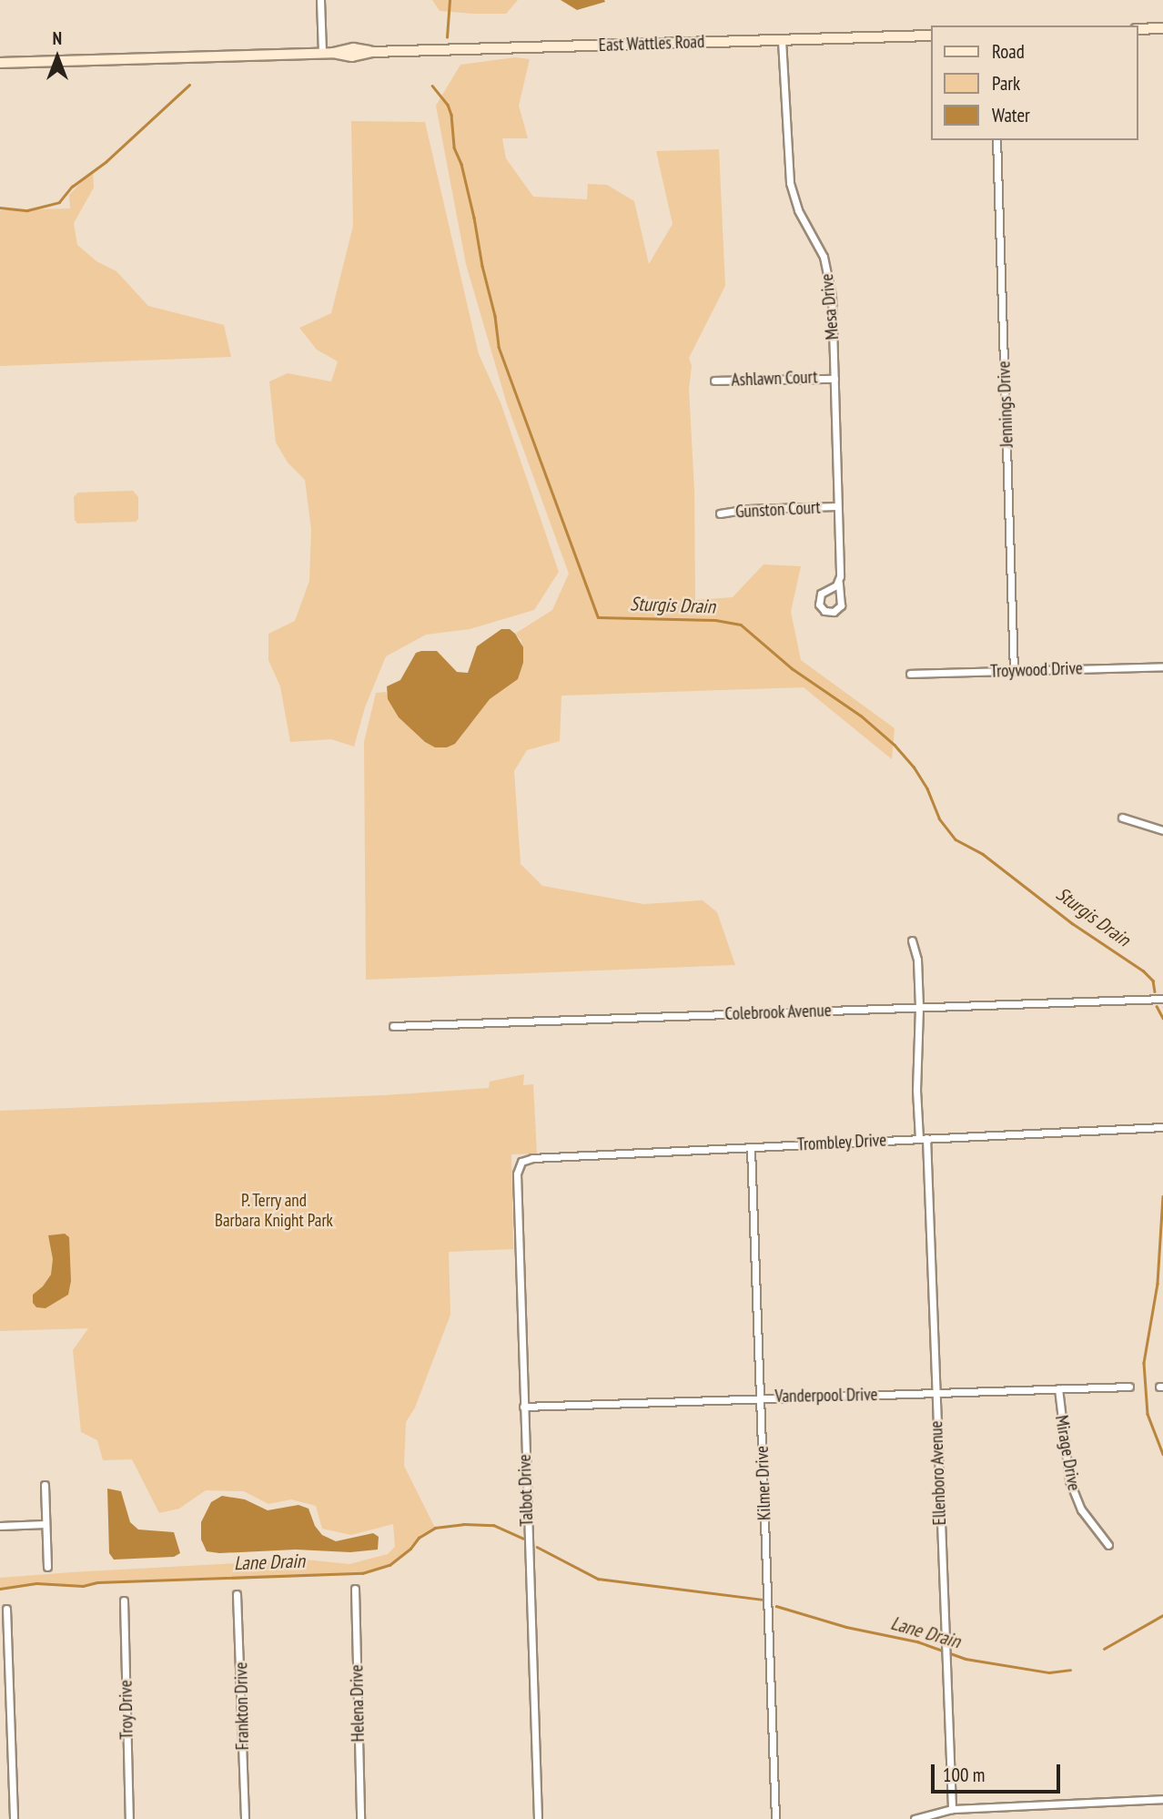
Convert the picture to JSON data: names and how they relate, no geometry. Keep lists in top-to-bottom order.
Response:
{
  "streets": {
    "main road": ["East Wattles Road"],
    "street": [
      "Mesa Drive",
      "Ashlawn Court",
      "Jennings Drive",
      "Gunston Court",
      "Troywood Drive",
      "Colebrook Avenue",
      "Trombley Drive",
      "Vanderpool Drive",
      "Mirage Drive",
      "Ellenboro Avenue",
      "Kilmer Drive",
      "Talbot Drive",
      "Helena Drive",
      "Frankton Drive",
      "Troy Drive"
    ]
  },
  "crossings": [
    ["East Wattles Road", "Mesa Drive"],
    ["Mesa Drive", "Ashlawn Court"],
    ["Mesa Drive", "Gunston Court"],
    ["Jennings Drive", "Troywood Drive"],
    ["Colebrook Avenue", "Ellenboro Avenue"],
    ["Trombley Drive", "Ellenboro Avenue"],
    ["Trombley Drive", "Kilmer Drive"],
    ["Trombley Drive", "Talbot Drive"],
    ["Vanderpool Drive", "Mirage Drive"],
    ["Vanderpool Drive", "Ellenboro Avenue"],
    ["Vanderpool Drive", "Kilmer Drive"],
    ["Vanderpool Drive", "Talbot Drive"]
  ],
  "water": ["Sturgis Drain", "Lane Drain"],
  "parks": ["P. Terry and Barbara Knight Park"],
  "legend": ["Road", "Park", "Water"],
  "scale_bar": "100 m",
  "north": "top"
}
